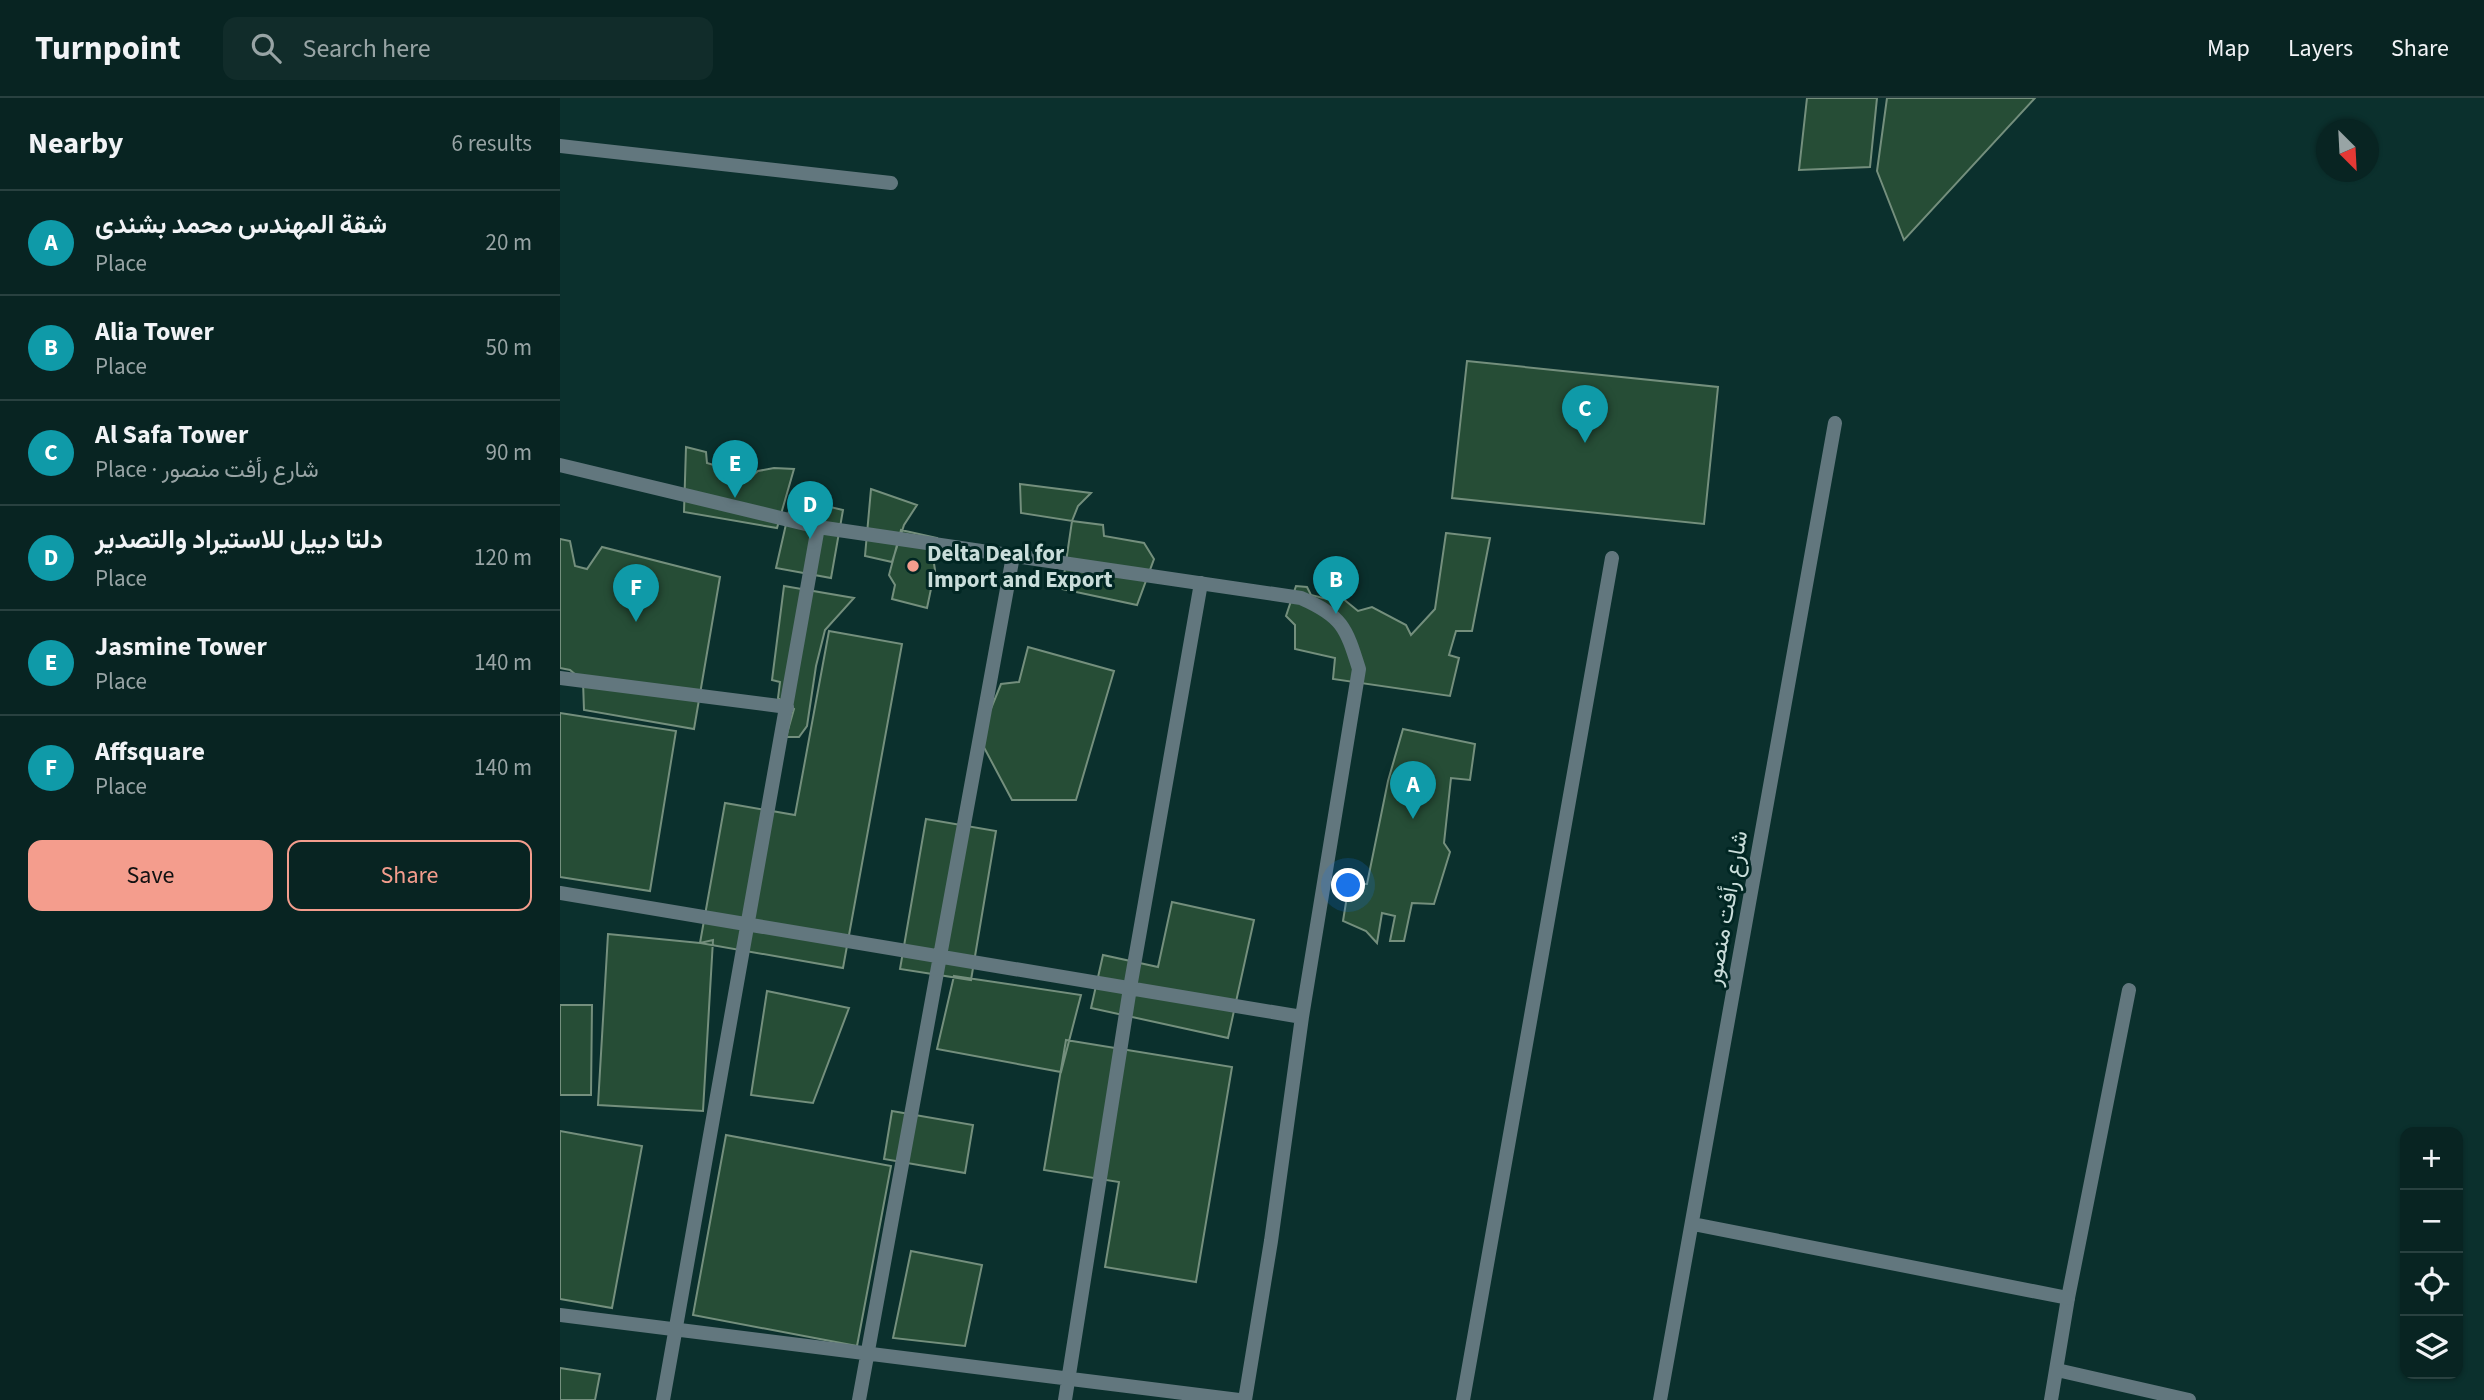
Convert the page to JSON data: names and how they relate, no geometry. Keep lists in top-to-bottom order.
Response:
{
  "streets": {
    "street": ["شارع رأفت منصور"]
  },
  "places": ["Delta Deal for Import and Export"],
  "north": "bottom right",
  "page": {
    "header": "Turnpoint",
    "search": "Search here",
    "nav": ["Map", "Layers", "Share"],
    "heading": ["Nearby", "6 results"],
    "list": [
      {
        "mark": "A",
        "name": "شقة المهندس محمد بشندى",
        "note": "Place",
        "value": "20 m"
      },
      {
        "mark": "B",
        "name": "Alia Tower",
        "note": "Place",
        "value": "50 m"
      },
      {
        "mark": "C",
        "name": "Al Safa Tower",
        "note": "Place · شارع رأفت منصور",
        "value": "90 m"
      },
      {
        "mark": "D",
        "name": "دلتا دييل للاستيراد والتصدير",
        "note": "Place",
        "value": "120 m"
      },
      {
        "mark": "E",
        "name": "Jasmine Tower",
        "note": "Place",
        "value": "140 m"
      },
      {
        "mark": "F",
        "name": "Affsquare",
        "note": "Place",
        "value": "140 m"
      }
    ],
    "pins": [
      "C",
      "E",
      "D",
      "B",
      "F",
      "A"
    ],
    "buttons": ["Save", "Share"],
    "map_buttons": ["+", "−"]
  }
}
